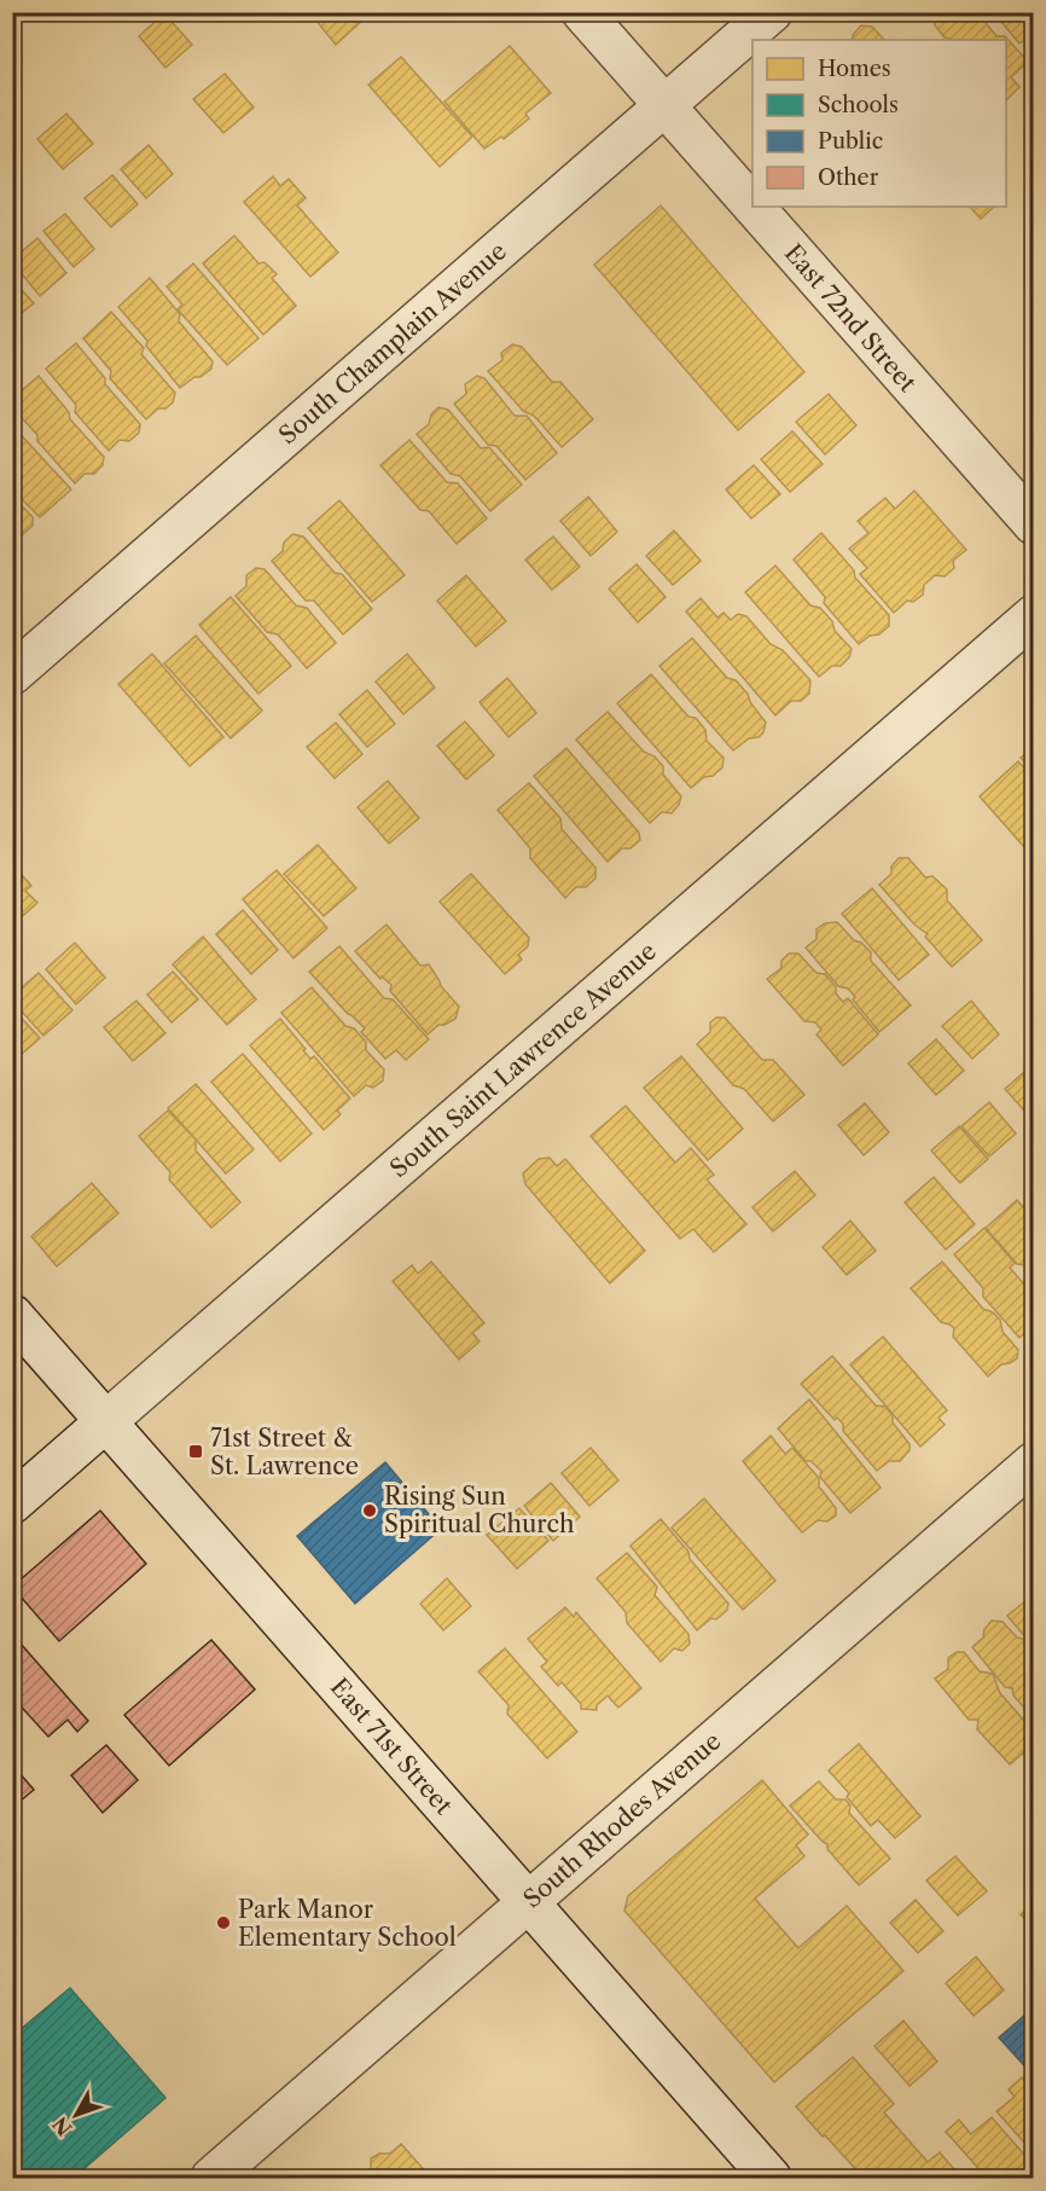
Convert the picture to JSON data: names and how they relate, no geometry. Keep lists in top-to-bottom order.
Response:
{
  "streets": {
    "street": [
      "East 72nd Street",
      "South Champlain Avenue",
      "South Saint Lawrence Avenue",
      "East 71st Street",
      "South Rhodes Avenue"
    ]
  },
  "crossings": [
    ["East 72nd Street", "South Champlain Avenue"],
    ["South Saint Lawrence Avenue", "East 71st Street"],
    ["East 71st Street", "South Rhodes Avenue"]
  ],
  "places": {
    "transit": ["71st Street & St. Lawrence"],
    "other": ["Rising Sun Spiritual Church", "Park Manor Elementary School"]
  },
  "legend": [
    "Homes",
    "Schools",
    "Public",
    "Other"
  ],
  "north": "bottom left"
}
